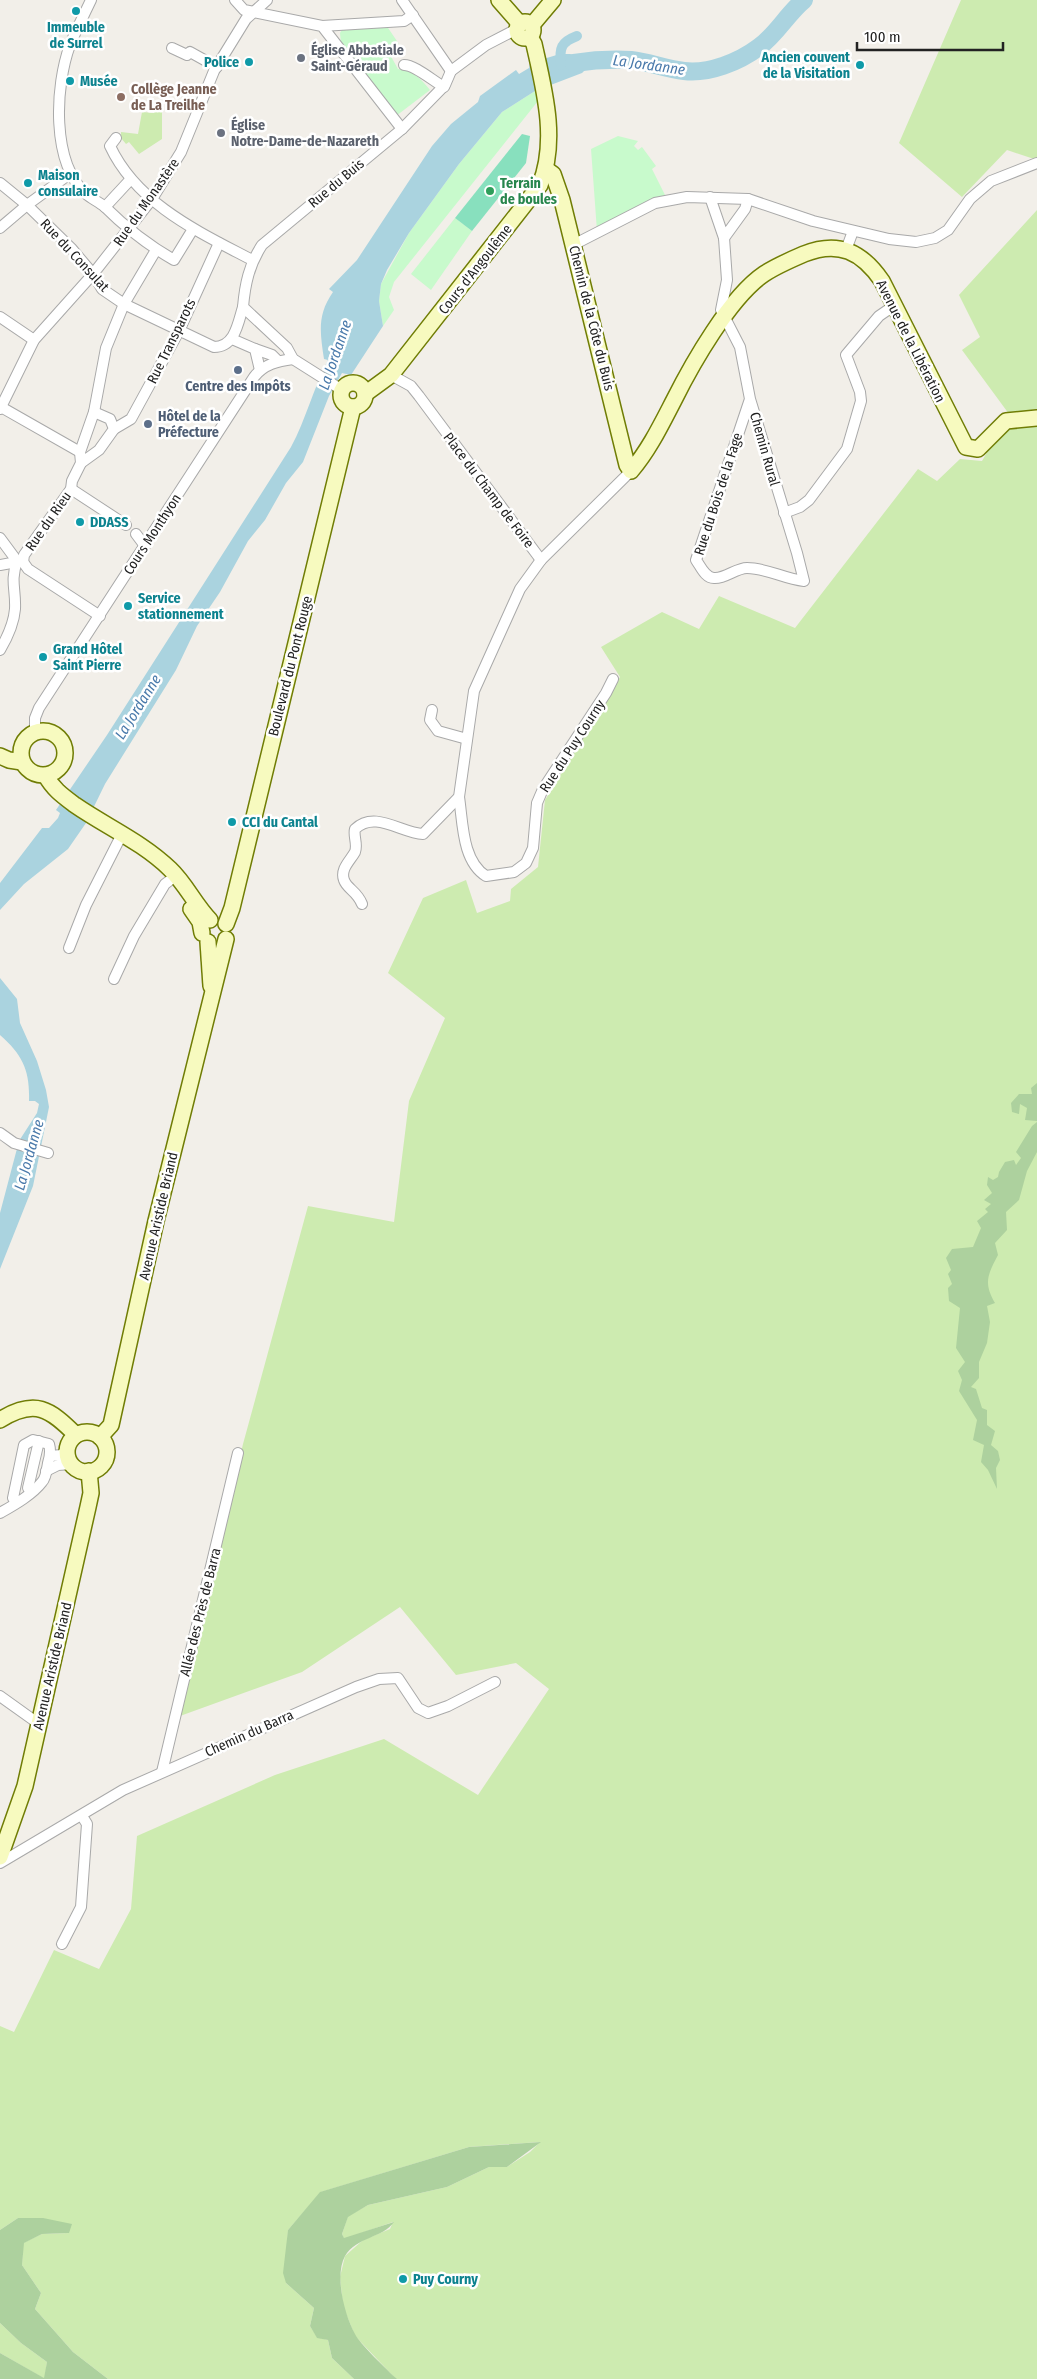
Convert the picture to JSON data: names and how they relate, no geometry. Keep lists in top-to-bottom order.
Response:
{
  "streets": {
    "main road": [
      "Cours d'Angoulême",
      "Chemin de la Côte du Buis",
      "Avenue de la Libération",
      "Boulevard du Pont Rouge",
      "Avenue Aristide Briand"
    ],
    "street": [
      "Rue du Buis",
      "Rue du Monastère",
      "Rue du Consulat",
      "Rue Transparots",
      "Chemin Rural",
      "Place du Champ de Foire",
      "Rue du Bois de la Fage",
      "Rue du Rieu",
      "Cours Monthyon",
      "Rue du Puy Courny",
      "Allée des Près de Barra",
      "Chemin du Barra"
    ]
  },
  "crossings": [
    ["Rue du Buis", "Rue du Consulat"],
    ["Rue du Buis", "Cours d'Angoulême"],
    ["Rue du Monastère", "Rue du Consulat"],
    ["Rue du Consulat", "Rue Transparots"],
    ["Rue du Consulat", "Rue du Rieu"],
    ["Cours d'Angoulême", "Chemin de la Côte du Buis"],
    ["Cours d'Angoulême", "Place du Champ de Foire"],
    ["Cours d'Angoulême", "Boulevard du Pont Rouge"],
    ["Chemin de la Côte du Buis", "Place du Champ de Foire"],
    ["Rue Transparots", "Rue du Rieu"],
    ["Chemin Rural", "Rue du Bois de la Fage"],
    ["Place du Champ de Foire", "Rue du Puy Courny"],
    ["Cours Monthyon", "Avenue Aristide Briand"],
    ["Boulevard du Pont Rouge", "Avenue Aristide Briand"],
    ["Allée des Près de Barra", "Chemin du Barra"]
  ],
  "water": ["La Jordanne"],
  "places": [
    "Immeuble de Surrel",
    "Église Abbatiale Saint-Géraud",
    "Police",
    "Ancien couvent de la Visitation",
    "Musée",
    "Collège Jeanne de La Treilhe",
    "Église Notre-Dame-de-Nazareth",
    "Maison consulaire",
    "Terrain de boules",
    "Centre des Impôts",
    "Hôtel de la Préfecture",
    "DDASS",
    "Service stationnement",
    "Grand Hôtel Saint Pierre",
    "CCI du Cantal",
    "Puy Courny"
  ],
  "scale_bar": "100 m"
}
